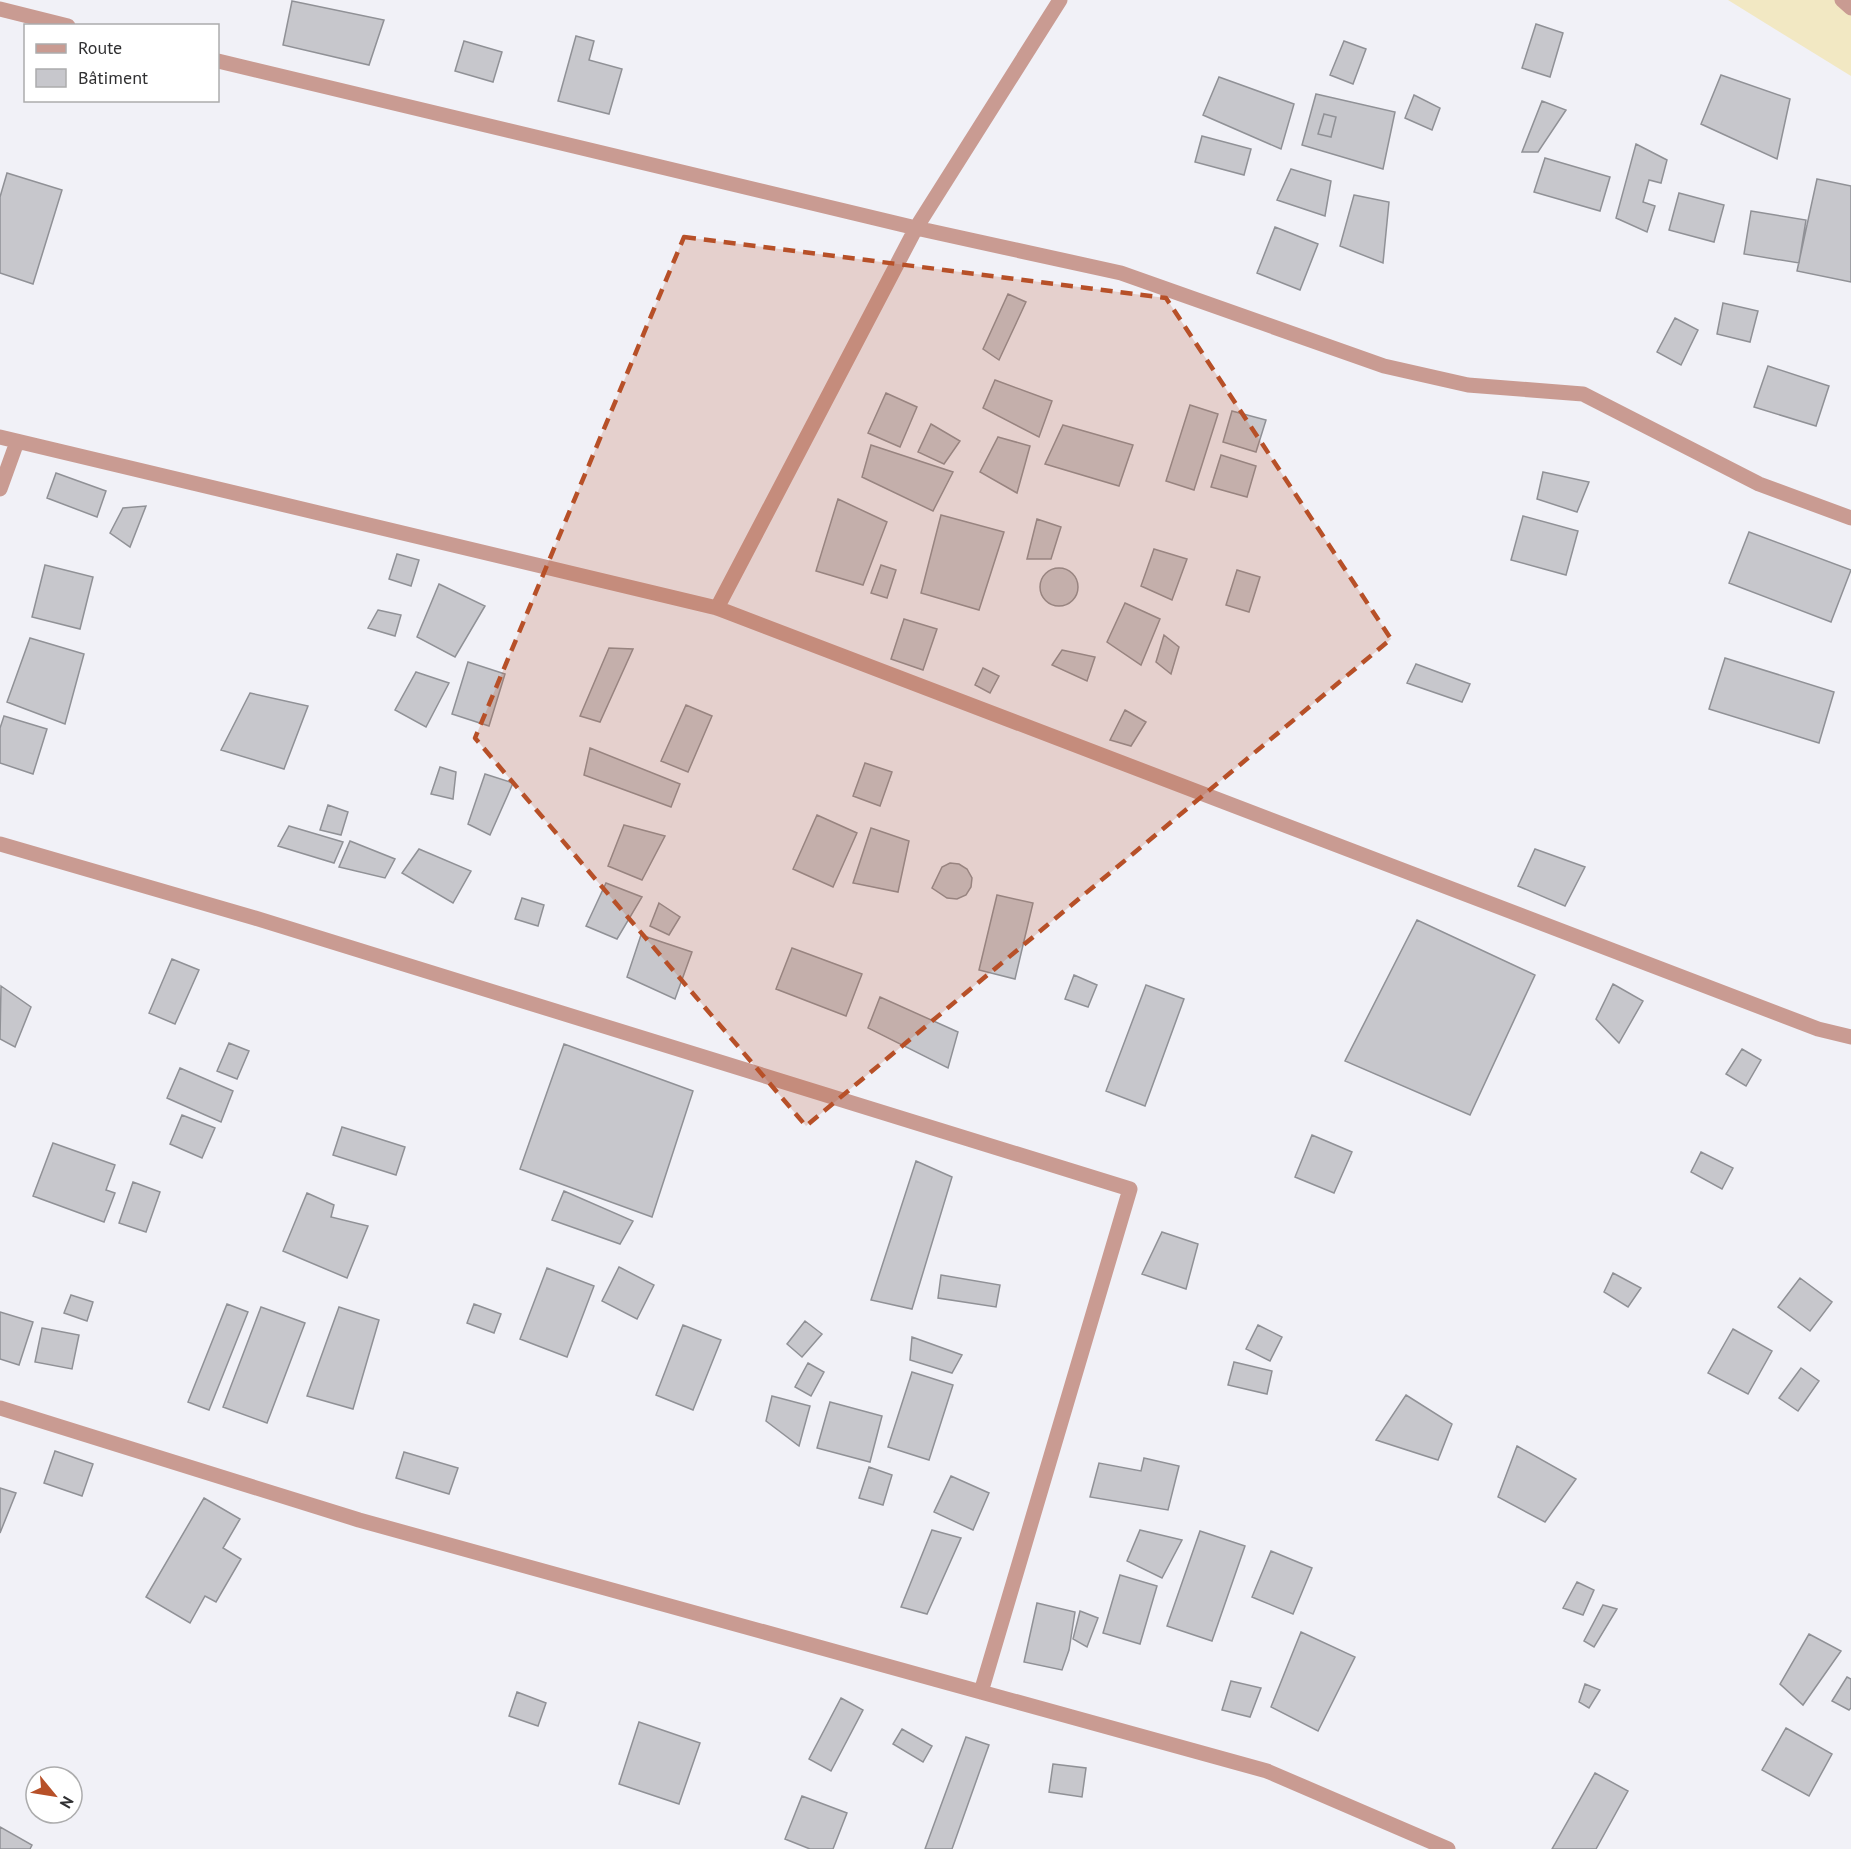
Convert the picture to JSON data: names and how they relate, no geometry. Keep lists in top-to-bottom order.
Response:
{
  "legend": ["Route", "Bâtiment"],
  "north": "bottom right"
}
